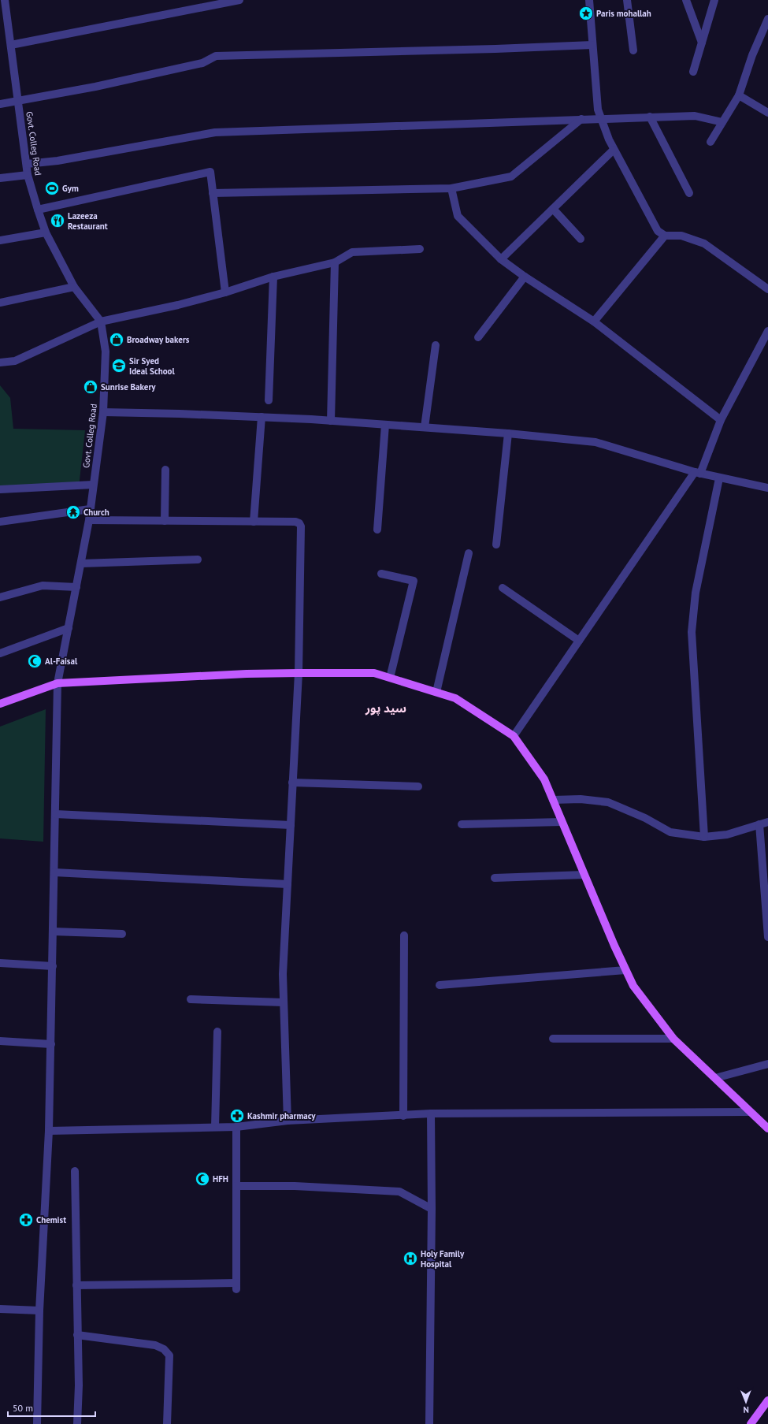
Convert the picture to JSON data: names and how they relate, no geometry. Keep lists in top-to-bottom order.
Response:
{
  "streets": {
    "street": ["Govt. Colleg Road"]
  },
  "districts": ["سید پور"],
  "places": {
    "place": ["Paris mohallah"],
    "sports": ["Gym"],
    "restaurant": ["Lazeeza Restaurant"],
    "shop": ["Broadway bakers", "Sunrise Bakery"],
    "school or university": ["Sir Syed Ideal School"],
    "temple": ["Church"],
    "mosque": ["Al-Faisal", "HFH"],
    "pharmacy": ["Kashmir pharmacy", "Chemist"],
    "hospital": ["Holy Family Hospital"]
  },
  "scale_bar": "50 m",
  "north": "bottom"
}
